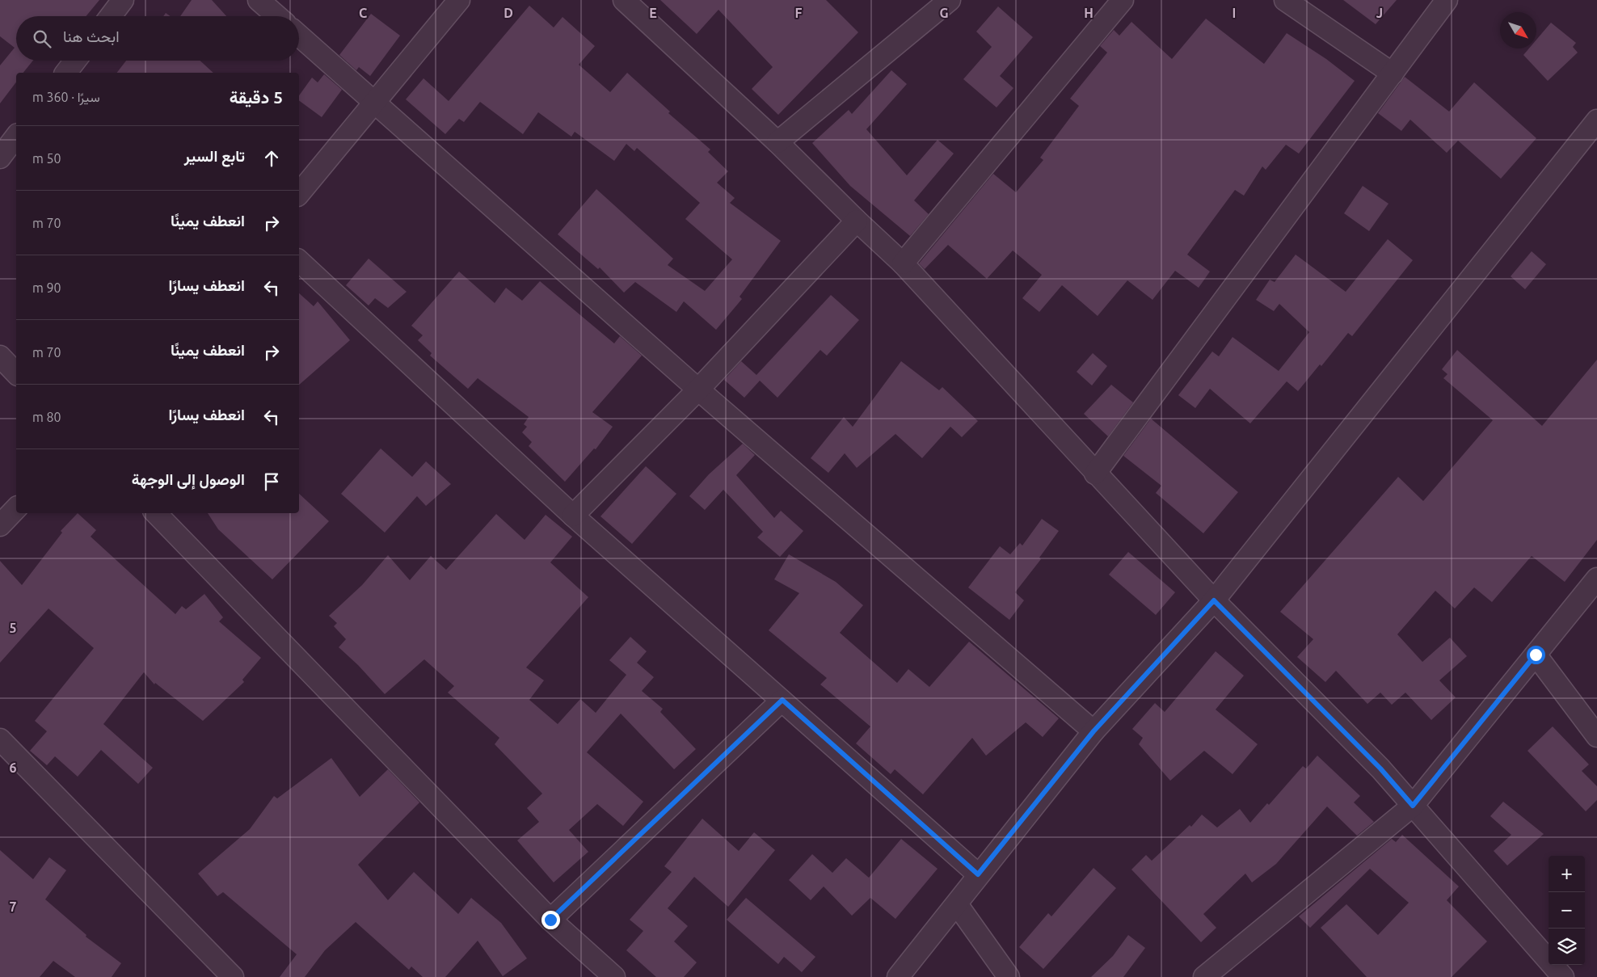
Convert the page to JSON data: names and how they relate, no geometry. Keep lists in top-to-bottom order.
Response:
{
  "north": "bottom right",
  "page": {
    "search": "ابحث هنا",
    "heading": ["5 دقيقة", "سيرًا · 360 m"],
    "list": [
      ["تابع السير", "50 m"],
      ["انعطف يمينًا", "70 m"],
      ["انعطف يسارًا", "90 m"],
      ["انعطف يمينًا", "70 m"],
      ["انعطف يسارًا", "80 m"],
      "الوصول إلى الوجهة"
    ],
    "map_buttons": ["+", "−"]
  },
  "grid": {
    "columns": [
      "C",
      "D",
      "E",
      "F",
      "G",
      "H",
      "I",
      "J"
    ],
    "rows": ["5", "6", "7"]
  }
}
